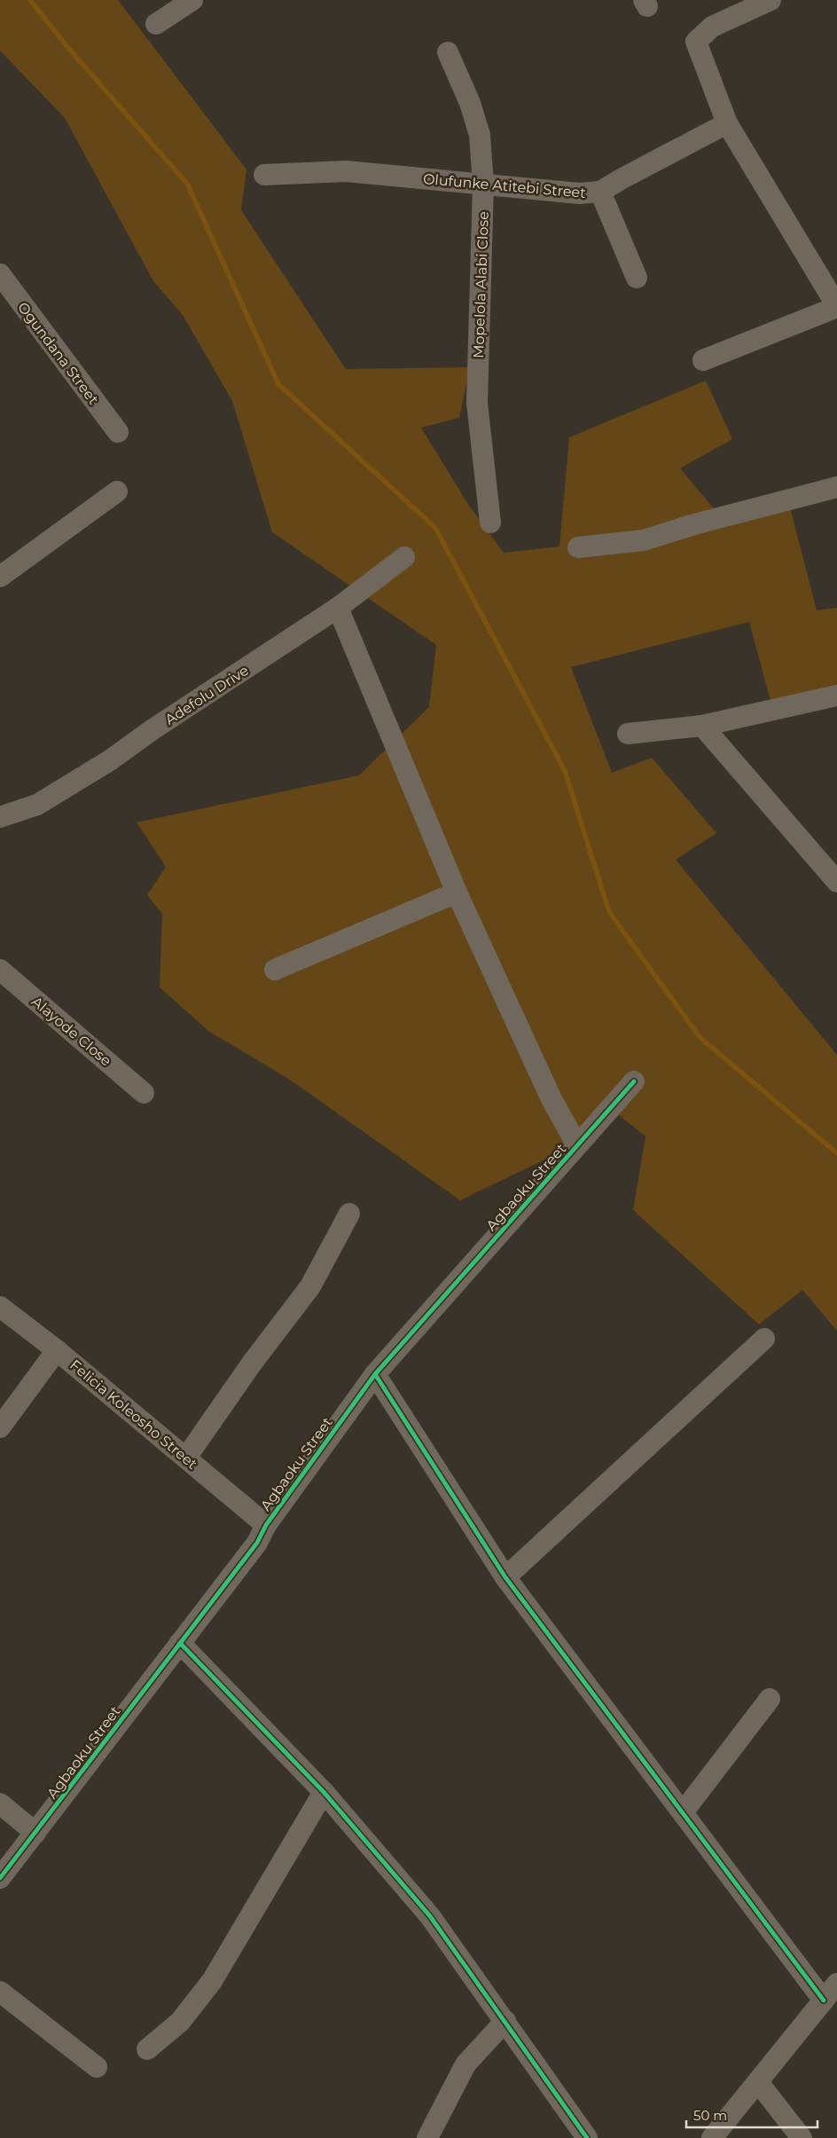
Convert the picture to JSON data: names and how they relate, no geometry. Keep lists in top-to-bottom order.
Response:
{
  "streets": {
    "street": [
      "Olufunke Atitebi Street",
      "Mopelola Alabi Close",
      "Ogundana Street",
      "Adefolu Drive",
      "Alayode Close",
      "Agbaoku Street",
      "Felicia Koleosho Street"
    ]
  },
  "crossings": [
    ["Olufunke Atitebi Street", "Mopelola Alabi Close"],
    ["Agbaoku Street", "Felicia Koleosho Street"]
  ],
  "scale_bar": "50 m"
}
